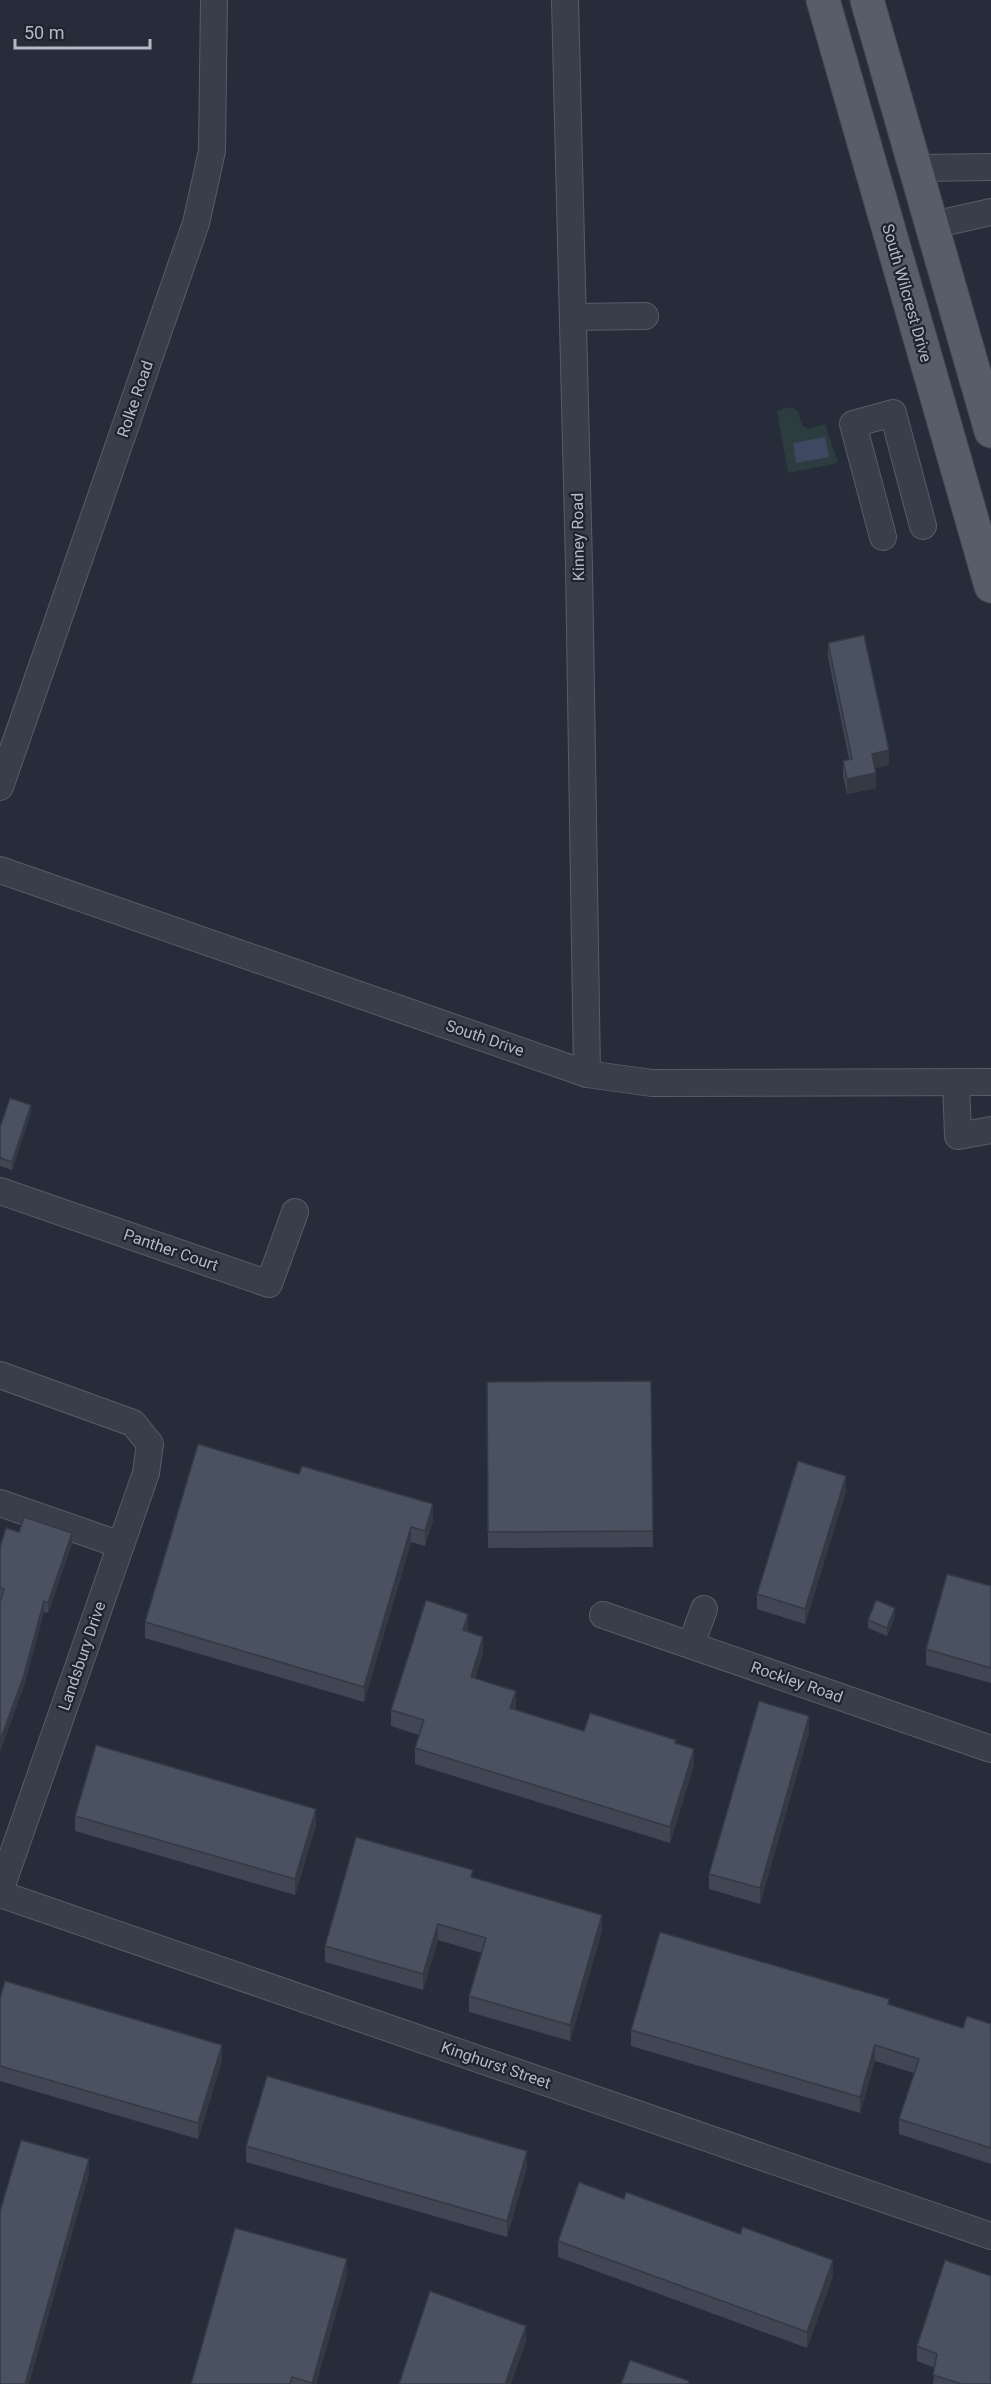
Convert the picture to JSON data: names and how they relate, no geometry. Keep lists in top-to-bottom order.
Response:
{
  "streets": {
    "main road": ["South Wilcrest Drive"],
    "street": [
      "Rolke Road",
      "Kinney Road",
      "South Drive",
      "Panther Court",
      "Landsbury Drive",
      "Rockley Road",
      "Kinghurst Street"
    ]
  },
  "crossings": [
    ["Kinney Road", "South Drive"],
    ["Landsbury Drive", "Kinghurst Street"]
  ],
  "scale_bar": "50 m"
}
